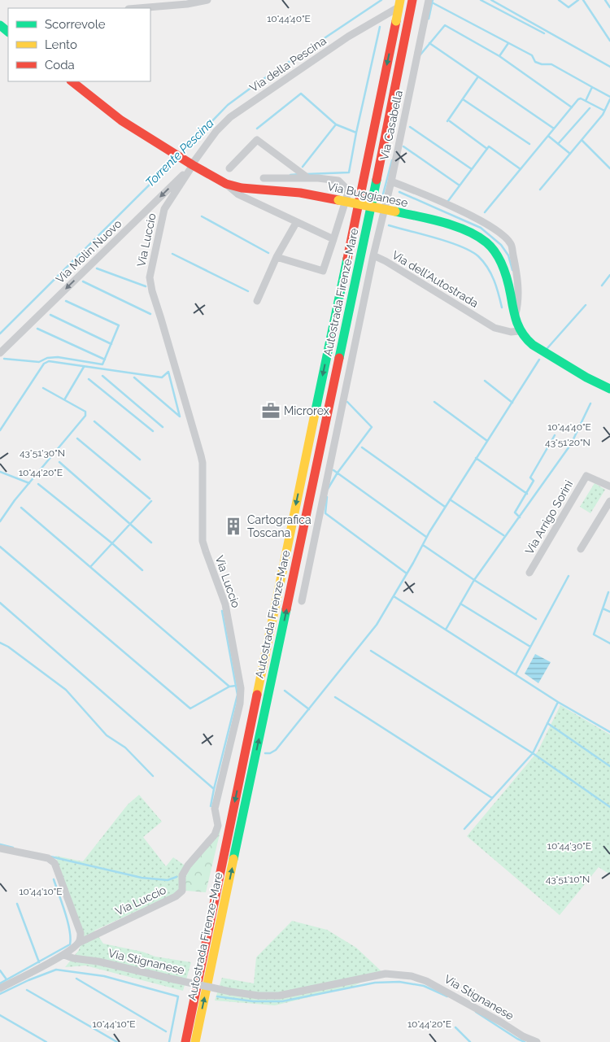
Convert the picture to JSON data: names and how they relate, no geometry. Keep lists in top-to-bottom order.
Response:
{
  "streets": {
    "main road": ["Via Buggianese", "Autostrada Firenze-Mare"],
    "street": [
      "Via della Pescina",
      "Via Casabella",
      "Via Luccio",
      "Via Molin Nuovo",
      "Via dell'Autostrada",
      "Via Arrigo Sorini",
      "Via Stignanese"
    ]
  },
  "crossings": [
    ["Via della Pescina", "Via Buggianese"],
    ["Via della Pescina", "Via Luccio"],
    ["Via della Pescina", "Via Molin Nuovo"],
    ["Via della Pescina", "Autostrada Firenze-Mare"],
    ["Via Casabella", "Via Buggianese"],
    ["Via Casabella", "Via dell'Autostrada"],
    ["Via Buggianese", "Via Luccio"],
    ["Via Buggianese", "Via Molin Nuovo"],
    ["Via Buggianese", "Via dell'Autostrada"],
    ["Via Luccio", "Via Molin Nuovo"]
  ],
  "one_way": ["Via Molin Nuovo"],
  "water": ["Torrente Pescina"],
  "places": {
    "office": ["Microrex"],
    "building": ["Cartografica Toscana"]
  },
  "legend": ["Scorrevole", "Lento", "Coda"],
  "coordinates": [
    "10°44'40\"E",
    "43°51'20\"N",
    "43°51'30\"N",
    "10°44'20\"E",
    "10°44'30\"E",
    "43°51'10\"N",
    "10°44'10\"E"
  ]
}
